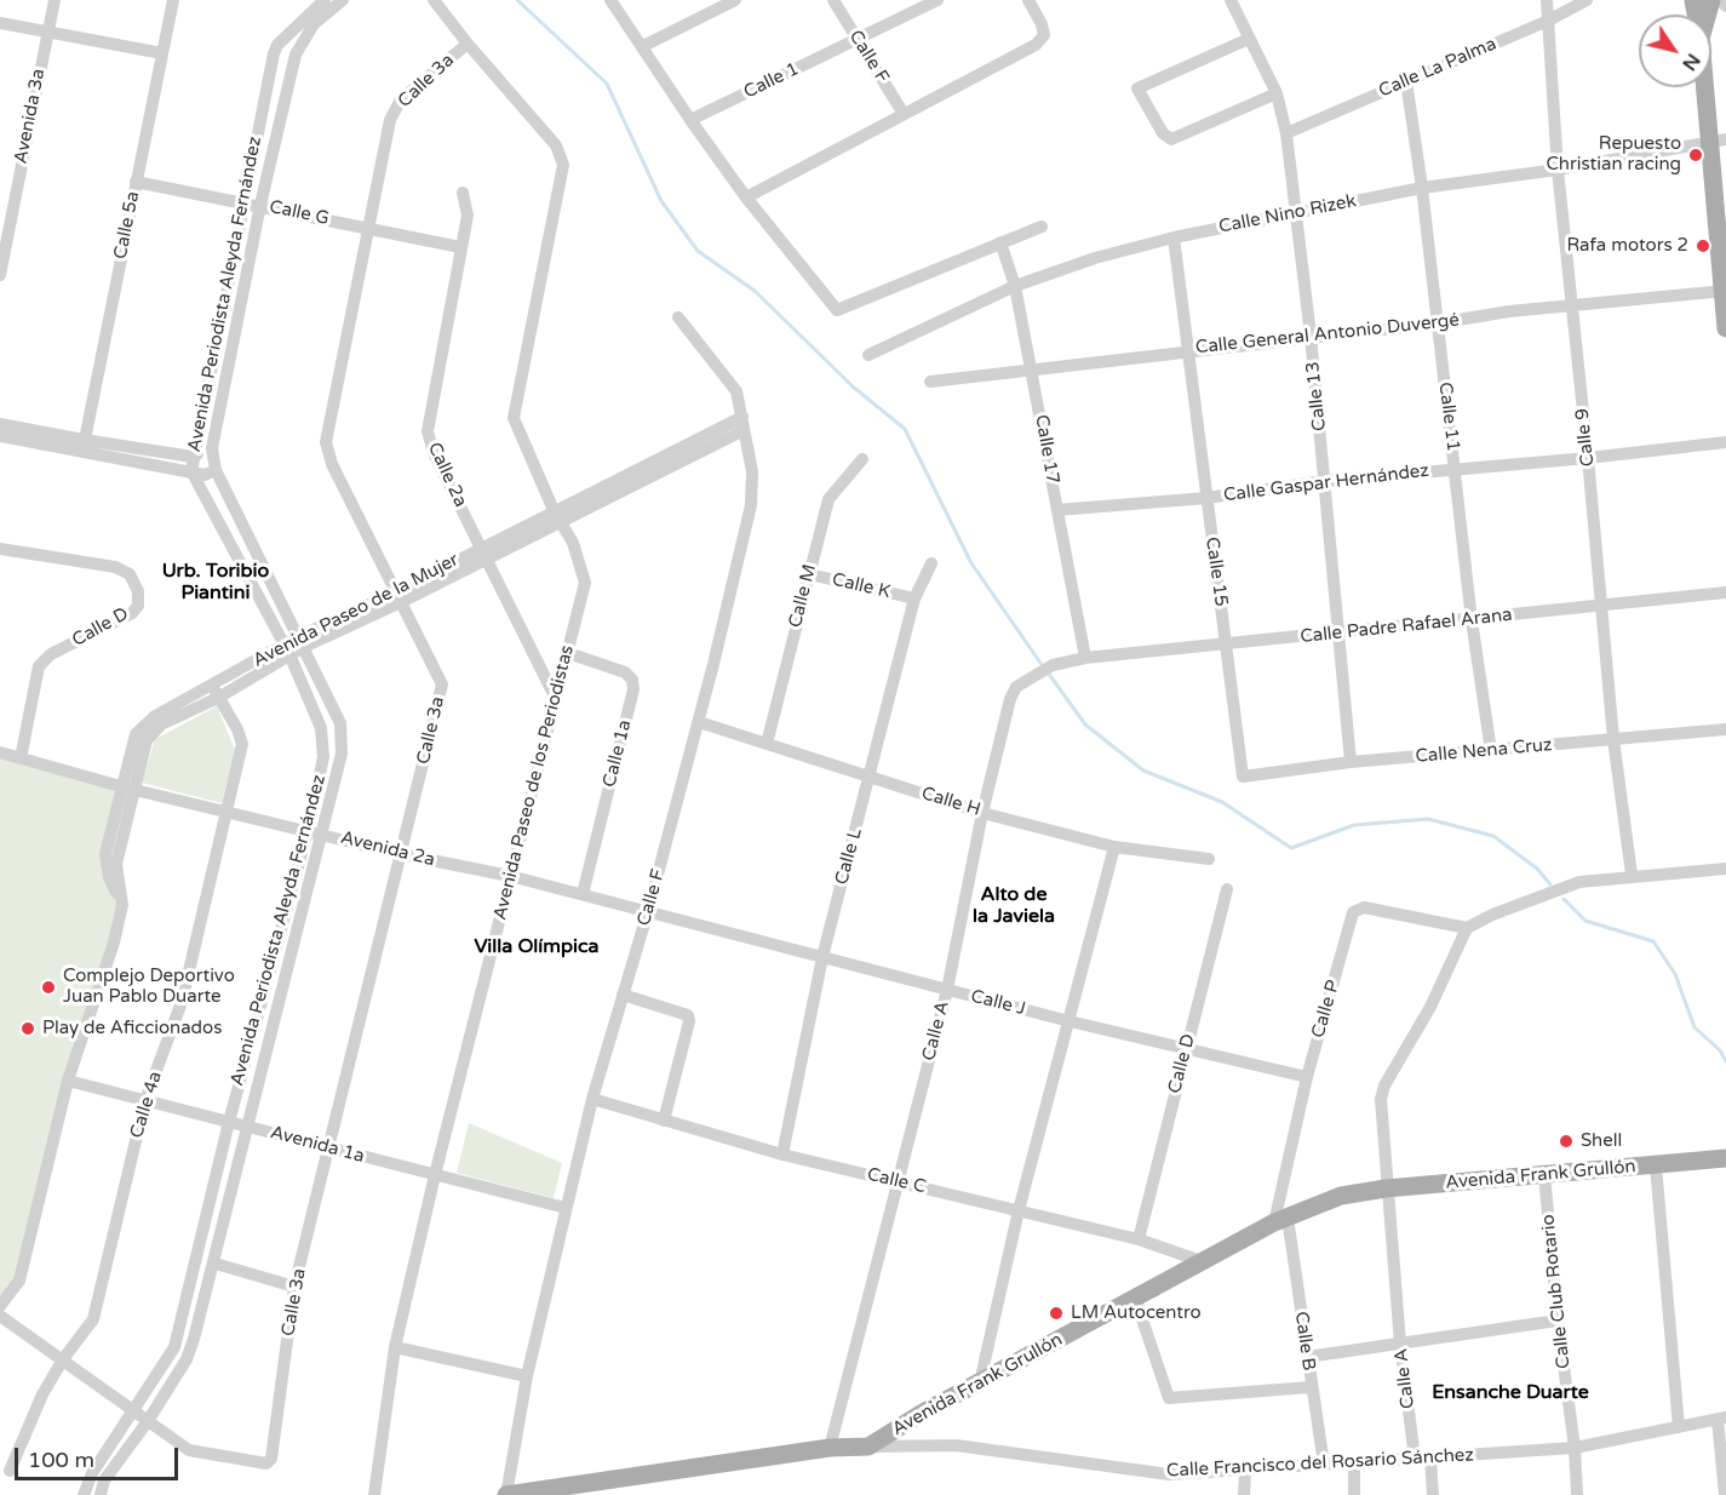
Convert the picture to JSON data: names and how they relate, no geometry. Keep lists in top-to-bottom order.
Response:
{
  "streets": {
    "main road": ["Avenida Frank Grullón"],
    "street": [
      "Calle F",
      "Calle La Palma",
      "Calle 3a",
      "Calle 1",
      "Avenida 3a",
      "Calle G",
      "Calle Nino Rizek",
      "Calle 5a",
      "Avenida Periodista Aleyda Fernández",
      "Calle General Antonio Duvergé",
      "Calle 13",
      "Calle 11",
      "Calle 9",
      "Calle 17",
      "Calle 2a",
      "Calle Gaspar Hernández",
      "Calle 15",
      "Calle K",
      "Calle M",
      "Avenida Paseo de la Mujer",
      "Calle Padre Rafael Arana",
      "Calle D",
      "Calle Nena Cruz",
      "Calle 1a",
      "Avenida Paseo de los Periodistas",
      "Calle H",
      "Avenida 2a",
      "Calle L",
      "Calle J",
      "Calle P",
      "Calle A",
      "Calle 4a",
      "Avenida 1a",
      "Calle C",
      "Calle Club Rotario",
      "Calle B",
      "Calle Francisco del Rosario Sánchez"
    ]
  },
  "crossings": [
    ["Calle F", "Calle 1"],
    ["Calle F", "Avenida Paseo de la Mujer"],
    ["Calle F", "Calle H"],
    ["Calle F", "Avenida 2a"],
    ["Calle F", "Calle J"],
    ["Calle F", "Avenida 1a"],
    ["Calle F", "Avenida Frank Grullón"],
    ["Calle F", "Calle C"],
    ["Calle La Palma", "Calle 13"],
    ["Calle La Palma", "Calle 11"],
    ["Calle La Palma", "Calle 9"],
    ["Calle 3a", "Calle G"],
    ["Calle 3a", "Avenida Periodista Aleyda Fernández"],
    ["Calle 3a", "Avenida Paseo de la Mujer"],
    ["Calle 3a", "Avenida Paseo de los Periodistas"],
    ["Calle 3a", "Avenida 2a"],
    ["Calle 3a", "Avenida 1a"],
    ["Calle G", "Calle 5a"],
    ["Calle G", "Avenida Periodista Aleyda Fernández"],
    ["Calle G", "Calle 2a"],
    ["Calle Nino Rizek", "Calle 13"],
    ["Calle Nino Rizek", "Calle 11"],
    ["Calle Nino Rizek", "Calle 9"],
    ["Calle Nino Rizek", "Calle 17"],
    ["Calle Nino Rizek", "Calle 15"],
    ["Avenida Periodista Aleyda Fernández", "Avenida Paseo de la Mujer"],
    ["Avenida Periodista Aleyda Fernández", "Avenida 2a"],
    ["Avenida Periodista Aleyda Fernández", "Avenida 1a"],
    ["Calle General Antonio Duvergé", "Calle 13"],
    ["Calle General Antonio Duvergé", "Calle 11"],
    ["Calle General Antonio Duvergé", "Calle 9"],
    ["Calle General Antonio Duvergé", "Calle 17"],
    ["Calle General Antonio Duvergé", "Calle 15"],
    ["Calle 13", "Calle Gaspar Hernández"],
    ["Calle 13", "Calle Padre Rafael Arana"],
    ["Calle 13", "Calle Nena Cruz"],
    ["Calle 11", "Calle Gaspar Hernández"],
    ["Calle 11", "Calle Padre Rafael Arana"],
    ["Calle 11", "Calle Nena Cruz"],
    ["Calle 9", "Calle Gaspar Hernández"],
    ["Calle 9", "Calle Padre Rafael Arana"],
    ["Calle 9", "Calle Nena Cruz"],
    ["Calle 17", "Calle Gaspar Hernández"],
    ["Calle 17", "Calle Padre Rafael Arana"],
    ["Calle 17", "Calle A"],
    ["Calle 2a", "Avenida Paseo de la Mujer"],
    ["Calle 2a", "Avenida Paseo de los Periodistas"],
    ["Calle Gaspar Hernández", "Calle 15"],
    ["Calle 15", "Calle Padre Rafael Arana"],
    ["Calle 15", "Calle Nena Cruz"],
    ["Calle K", "Calle M"],
    ["Calle K", "Calle L"],
    ["Calle M", "Calle H"],
    ["Avenida Paseo de la Mujer", "Avenida Paseo de los Periodistas"],
    ["Avenida Paseo de la Mujer", "Avenida 2a"],
    ["Avenida Paseo de la Mujer", "Calle 4a"],
    ["Avenida Paseo de la Mujer", "Avenida 1a"],
    ["Calle Padre Rafael Arana", "Calle A"],
    ["Calle D", "Avenida 2a"],
    ["Calle D", "Calle J"],
    ["Calle D", "Calle C"],
    ["Calle 1a", "Avenida Paseo de los Periodistas"],
    ["Calle 1a", "Avenida 2a"],
    ["Avenida Paseo de los Periodistas", "Avenida 2a"],
    ["Avenida Paseo de los Periodistas", "Avenida 1a"],
    ["Calle H", "Calle L"],
    ["Calle H", "Calle A"],
    ["Avenida 2a", "Calle J"],
    ["Avenida 2a", "Calle 4a"],
    ["Calle L", "Calle J"],
    ["Calle L", "Calle C"],
    ["Calle J", "Calle P"],
    ["Calle J", "Calle A"],
    ["Calle P", "Calle A"],
    ["Calle P", "Avenida Frank Grullón"],
    ["Calle P", "Calle B"],
    ["Calle A", "Avenida Frank Grullón"],
    ["Calle A", "Calle C"],
    ["Calle A", "Calle Francisco del Rosario Sánchez"],
    ["Calle 4a", "Avenida 1a"],
    ["Avenida Frank Grullón", "Calle C"],
    ["Avenida Frank Grullón", "Calle Club Rotario"],
    ["Avenida Frank Grullón", "Calle B"],
    ["Avenida Frank Grullón", "Calle Francisco del Rosario Sánchez"],
    ["Calle Club Rotario", "Calle Francisco del Rosario Sánchez"],
    ["Calle B", "Calle Francisco del Rosario Sánchez"]
  ],
  "districts": [
    "Urb. Toribio Piantini",
    "Alto de la Javiela",
    "Villa Olímpica",
    "Ensanche Duarte"
  ],
  "places": [
    "Repuesto Christian racing",
    "Rafa motors 2",
    "Complejo Deportivo Juan Pablo Duarte",
    "Play de Aficcionados",
    "Shell",
    "LM Autocentro"
  ],
  "scale_bar": "100 m",
  "north": "bottom right"
}
